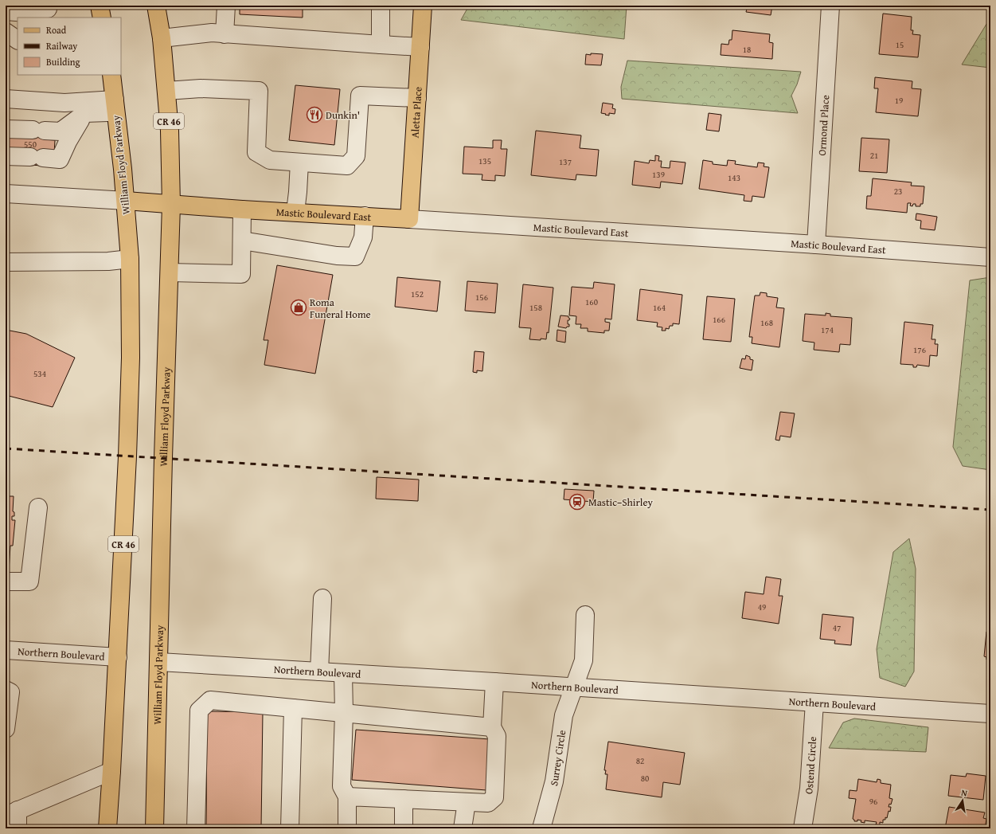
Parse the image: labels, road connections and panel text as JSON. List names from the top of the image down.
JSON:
{
  "streets": {
    "main road": [
      "Aletta Place",
      "CR 46",
      "William Floyd Parkway",
      "Mastic Boulevard East"
    ],
    "street": [
      "Ormond Place",
      "Northern Boulevard",
      "Surrey Circle",
      "Ostend Circle"
    ]
  },
  "crossings": [
    ["Aletta Place", "Mastic Boulevard East"],
    ["Ormond Place", "Mastic Boulevard East"],
    ["William Floyd Parkway", "Mastic Boulevard East"],
    ["William Floyd Parkway", "Northern Boulevard"],
    ["Northern Boulevard", "Surrey Circle"],
    ["Northern Boulevard", "Ostend Circle"]
  ],
  "places": {
    "restaurant": ["Dunkin'"],
    "shop": ["Roma Funeral Home"],
    "station": ["Mastic–Shirley"]
  },
  "house_numbers": [
    "15",
    "18",
    "19",
    "550",
    "21",
    "135",
    "137",
    "139",
    "143",
    "23",
    "152",
    "156",
    "160",
    "158",
    "164",
    "166",
    "168",
    "174",
    "176",
    "534",
    "49",
    "47",
    "82",
    "80",
    "96"
  ],
  "legend": ["Road", "Railway", "Building"],
  "north": "top"
}
